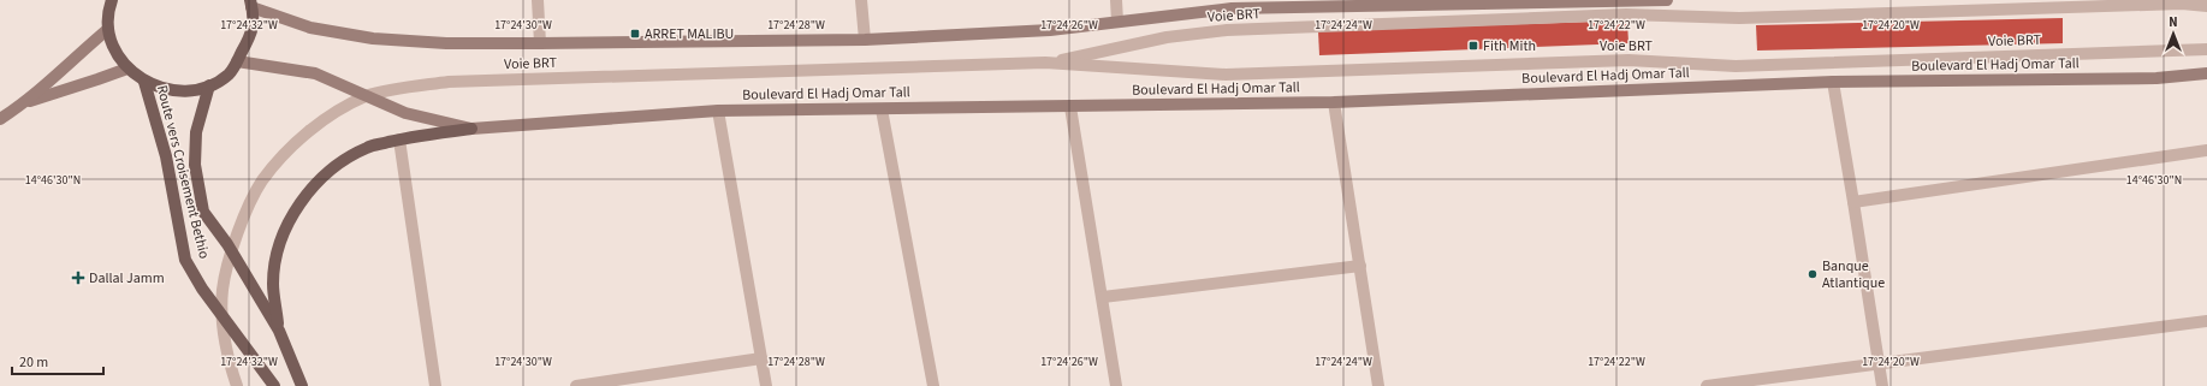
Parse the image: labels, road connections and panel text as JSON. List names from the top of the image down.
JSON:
{
  "streets": {
    "main road": ["Boulevard El Hadj Omar Tall", "Route vers Croisement Bethio"],
    "street": ["Voie BRT"]
  },
  "crossings": [
    ["Voie BRT", "Boulevard El Hadj Omar Tall"],
    ["Voie BRT", "Route vers Croisement Bethio"]
  ],
  "places": {
    "transit": ["ARRET MALIBU", "Fith Mith"],
    "other": ["Banque Atlantique"],
    "health": ["Dallal Jamm"]
  },
  "scale_bar": "20 m",
  "north": "top",
  "coordinates": [
    "17°24'32\"W",
    "17°24'30\"W",
    "17°24'28\"W",
    "17°24'26\"W",
    "17°24'24\"W",
    "17°24'22\"W",
    "17°24'20\"W",
    "14°46'30\"N"
  ]
}
